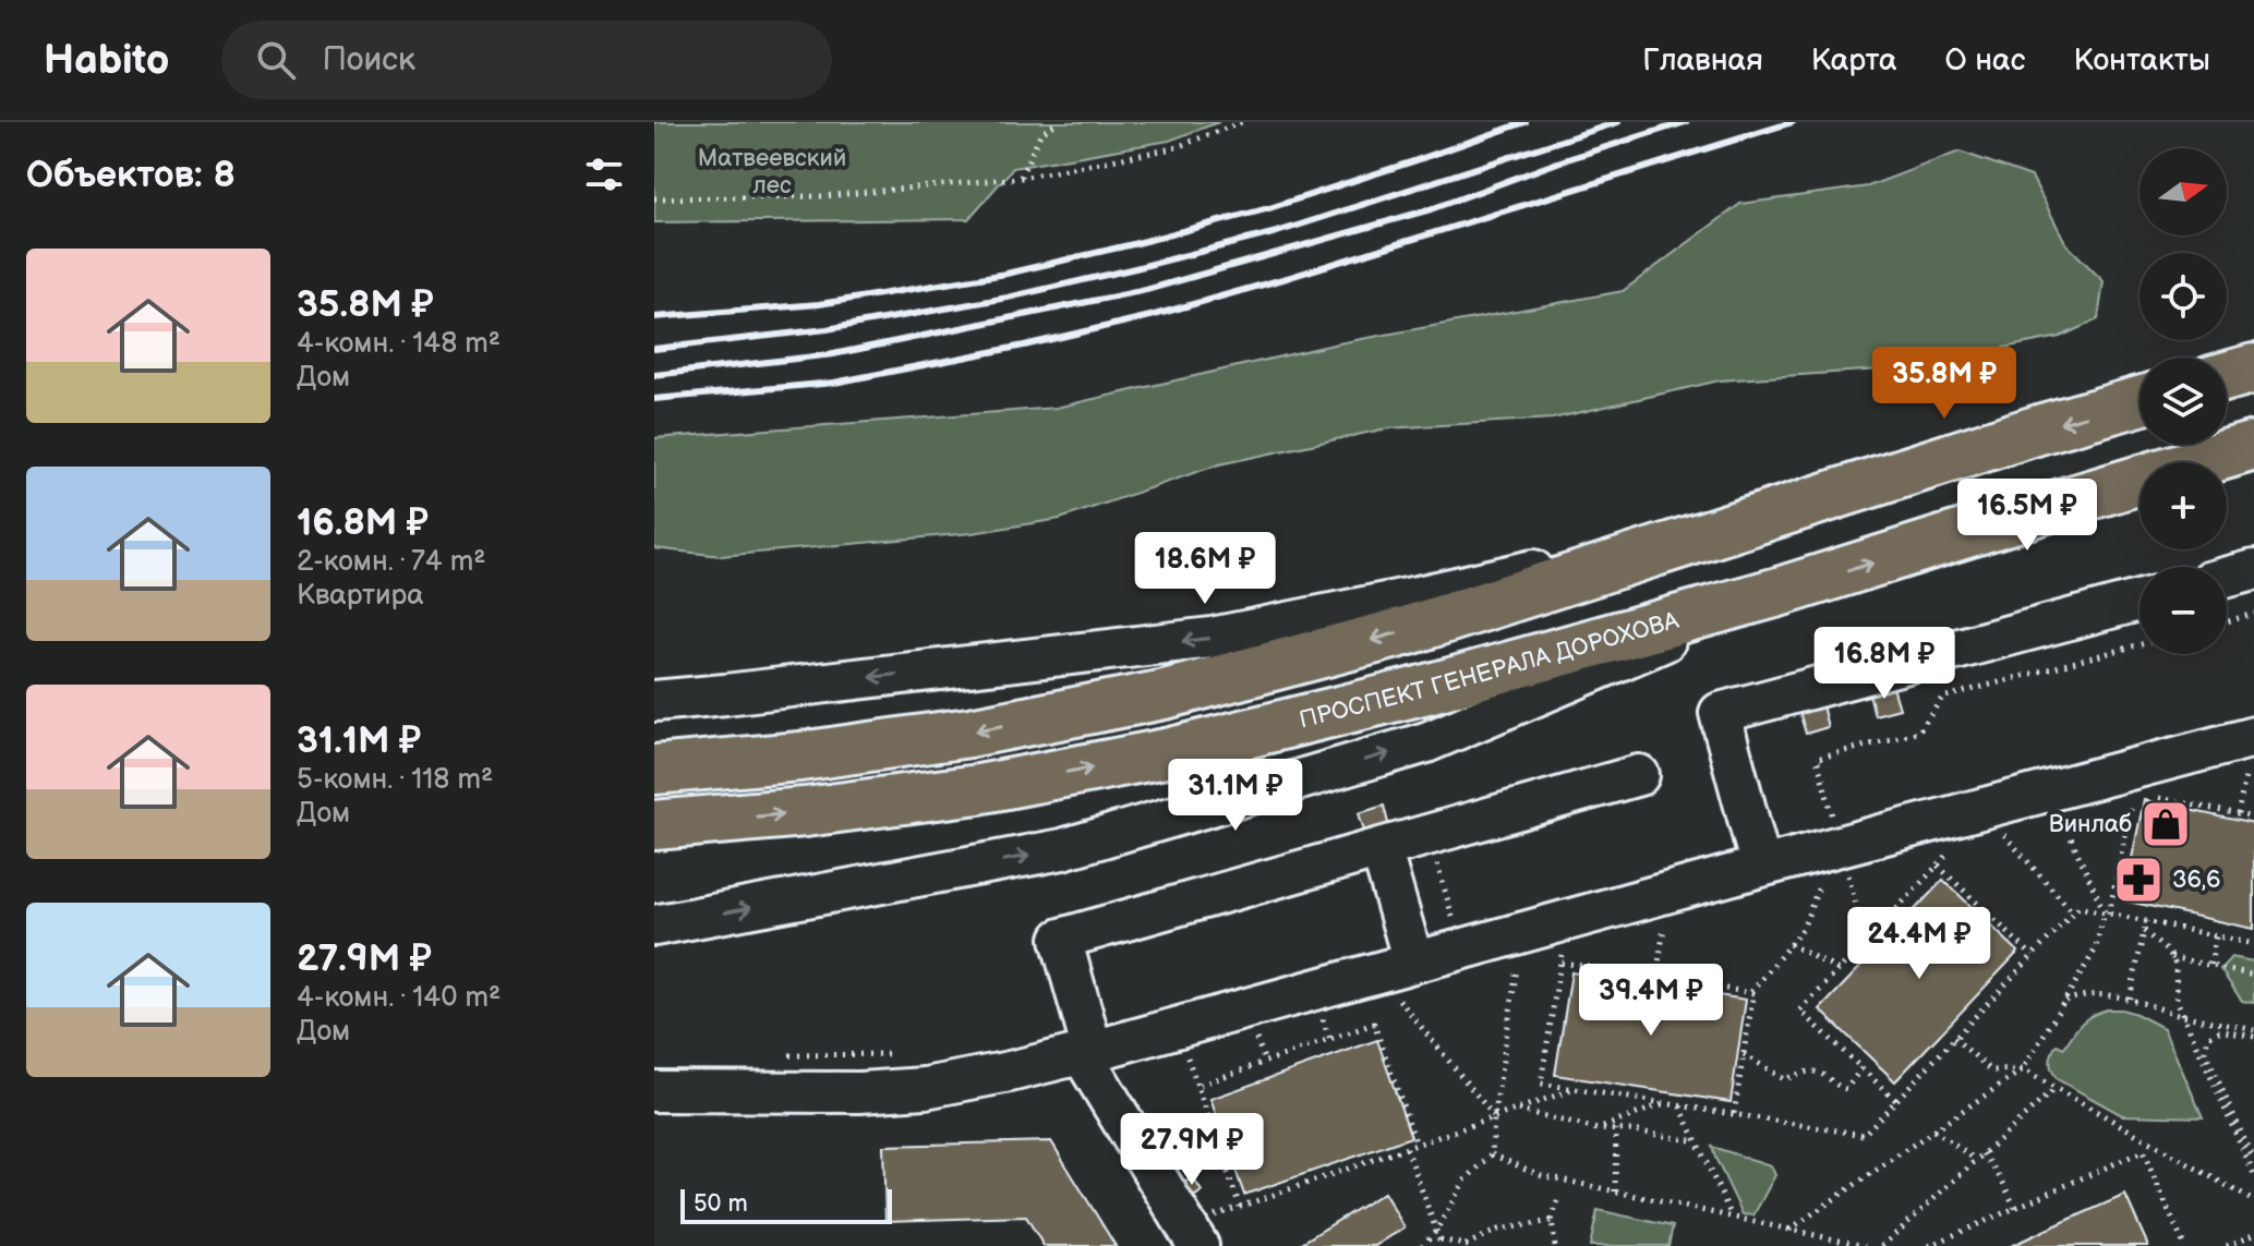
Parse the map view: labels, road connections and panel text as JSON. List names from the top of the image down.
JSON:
{
  "streets": {
    "main road": ["ПРОСПЕКТ ГЕНЕРАЛА ДОРОХОВА"]
  },
  "parks": ["Матвеевский лес"],
  "places": {
    "shop": ["Винлаб"],
    "pharmacy": ["36,6"]
  },
  "scale_bar": "50 m",
  "north": "right",
  "page": {
    "header": "Habito",
    "search": "Поиск",
    "nav": [
      "Главная",
      "Карта",
      "О нас",
      "Контакты"
    ],
    "heading": "Объектов: 8",
    "map_buttons": ["+", "−"],
    "list": [
      {
        "name": "35.8M ₽",
        "note": "4-комн. · 148 m² · Дом"
      },
      {
        "name": "16.8M ₽",
        "note": "2-комн. · 74 m² · Квартира"
      },
      {
        "name": "31.1M ₽",
        "note": "5-комн. · 118 m² · Дом"
      },
      {
        "name": "27.9M ₽",
        "note": "4-комн. · 140 m² · Дом"
      }
    ],
    "price": [
      "35.8M ₽",
      "16.5M ₽",
      "18.6M ₽",
      "16.8M ₽",
      "31.1M ₽",
      "24.4M ₽",
      "39.4M ₽",
      "27.9M ₽"
    ],
    "scale": "50 m"
  }
}
